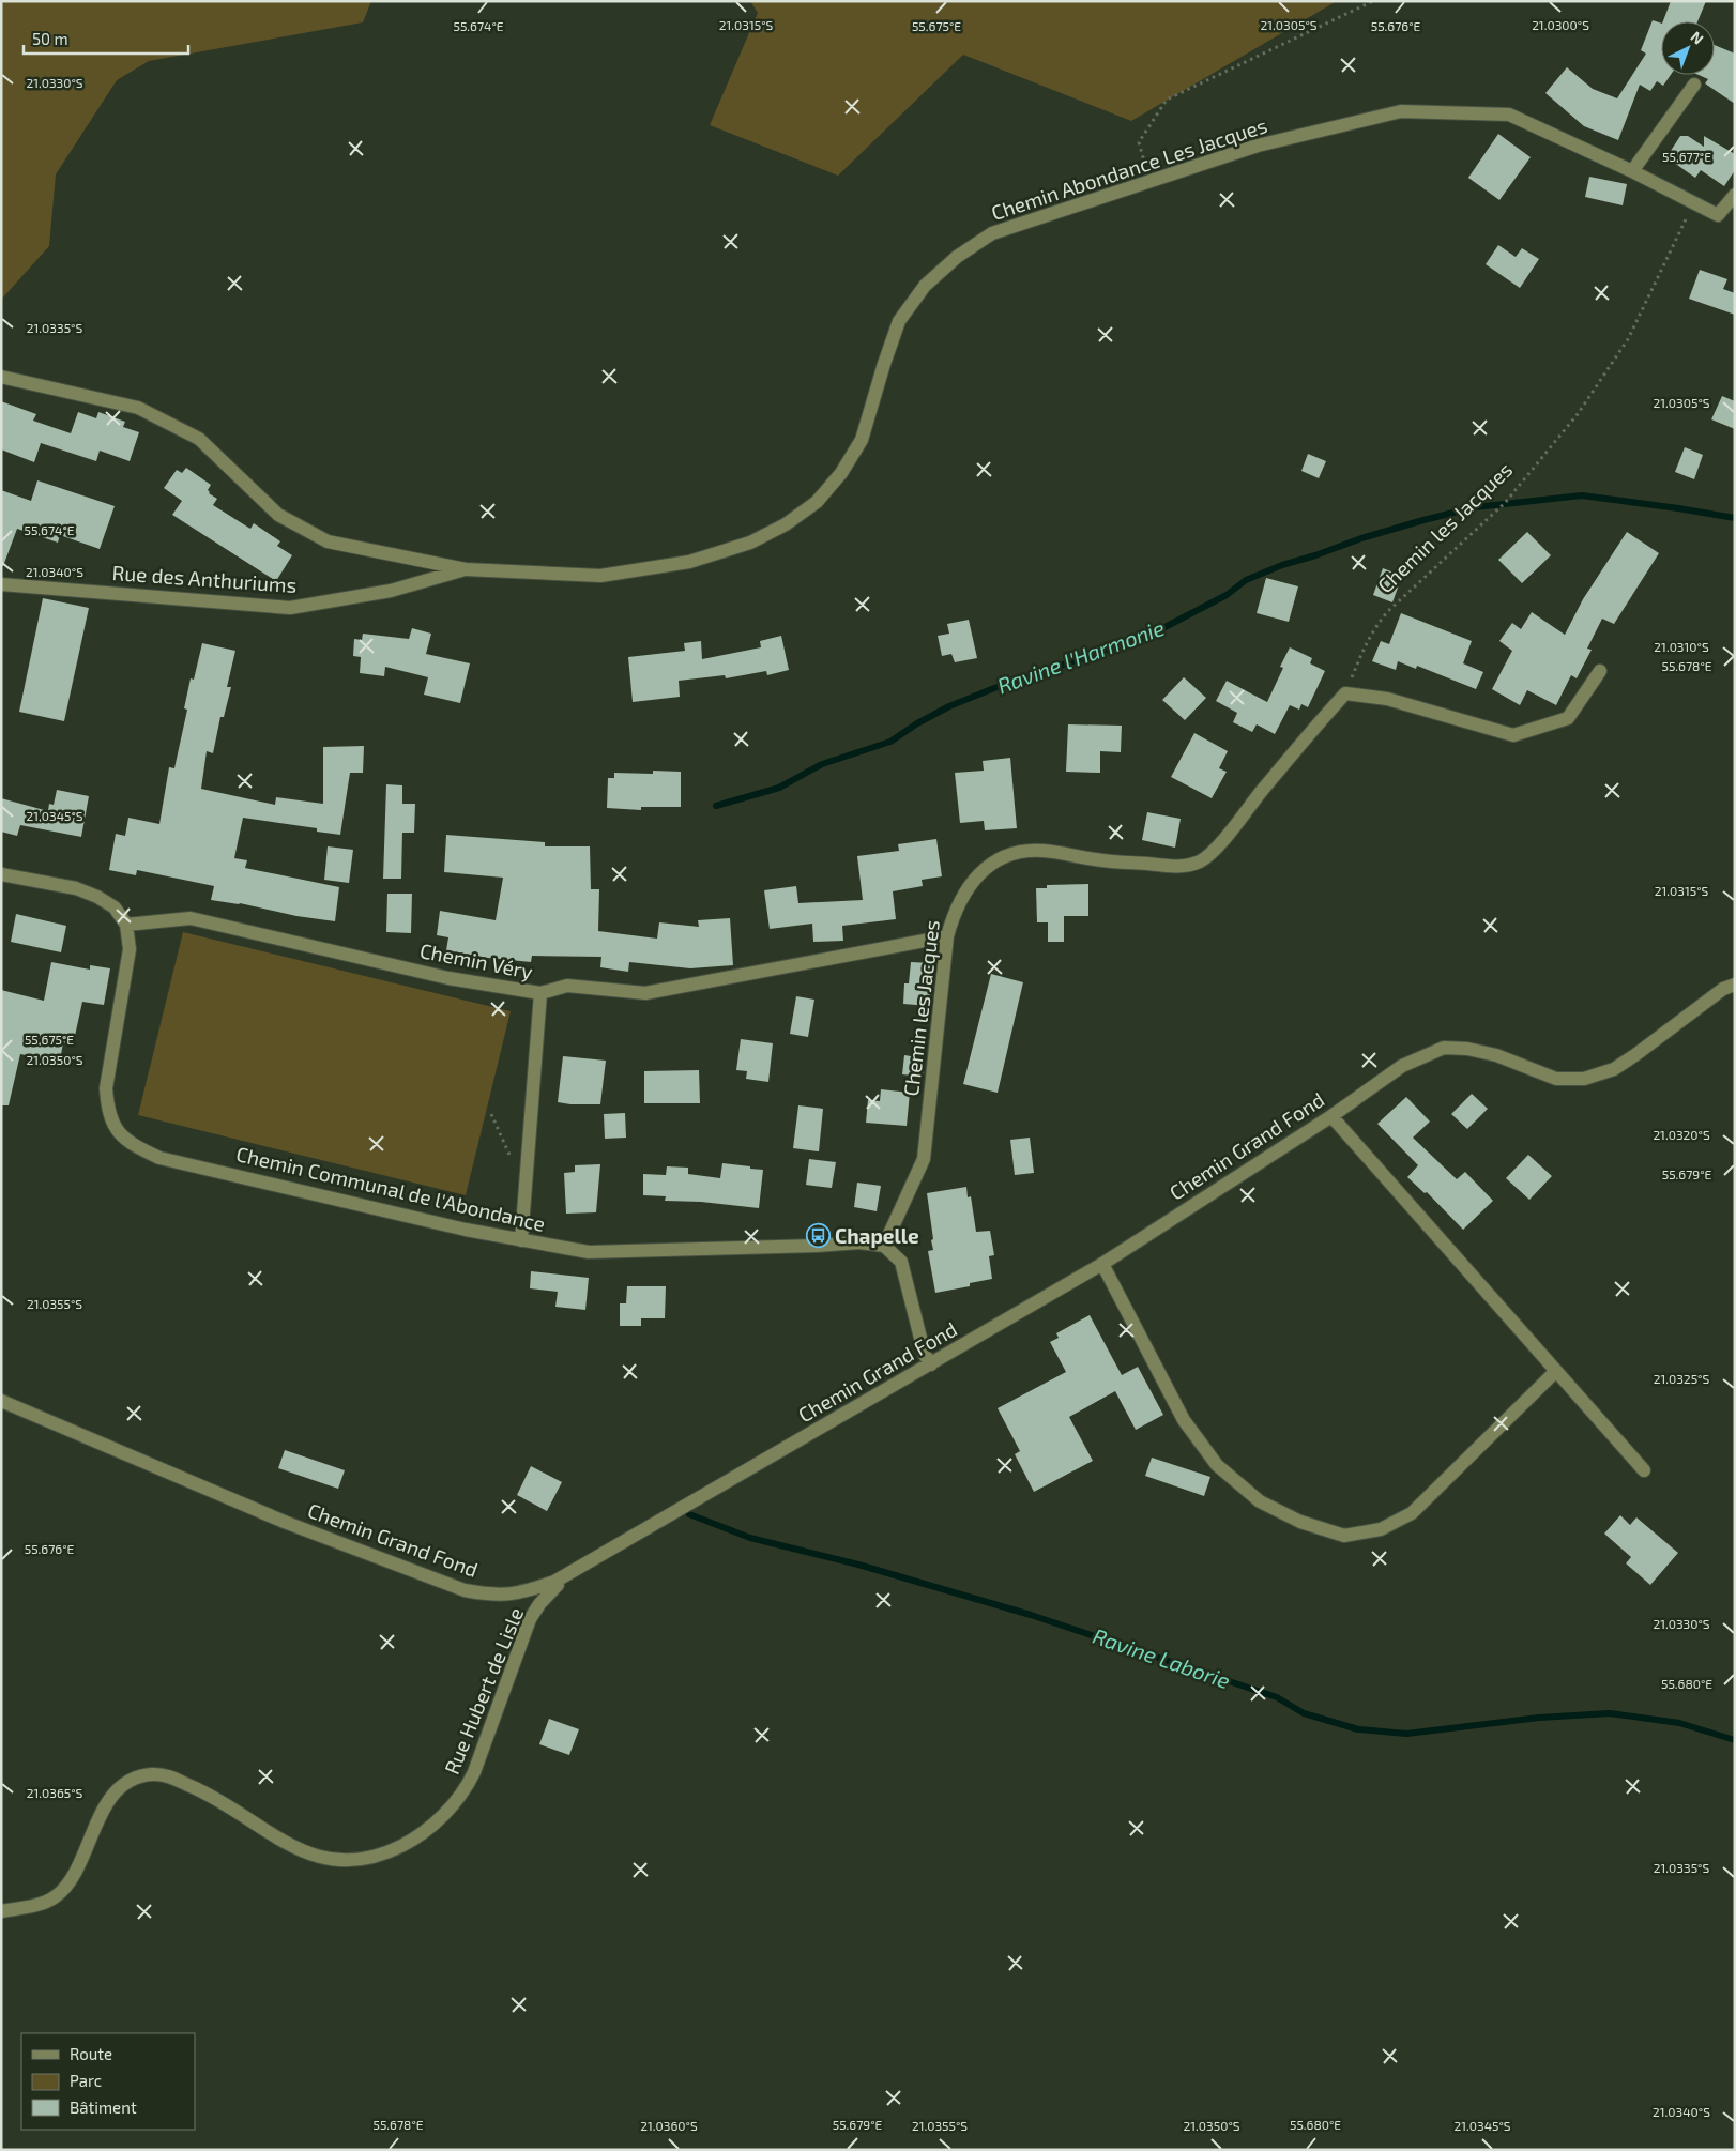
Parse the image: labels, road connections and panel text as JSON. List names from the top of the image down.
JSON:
{
  "streets": {
    "street": [
      "Chemin Abondance Les Jacques",
      "Chemin les Jacques",
      "Rue des Anthuriums",
      "Chemin Véry",
      "Chemin Grand Fond",
      "Chemin Communal de l'Abondance",
      "Rue Hubert de Lisle"
    ]
  },
  "crossings": [
    ["Chemin Abondance Les Jacques", "Chemin les Jacques"],
    ["Chemin Abondance Les Jacques", "Rue des Anthuriums"],
    ["Chemin les Jacques", "Chemin Véry"],
    ["Chemin les Jacques", "Chemin Communal de l'Abondance"],
    ["Chemin Véry", "Chemin Communal de l'Abondance"],
    ["Chemin Grand Fond", "Rue Hubert de Lisle"]
  ],
  "water": ["Ravine l'Harmonie", "Ravine Laborie"],
  "places": {
    "bus stop": ["Chapelle"]
  },
  "legend": ["Route", "Parc", "Bâtiment"],
  "scale_bar": "50 m",
  "north": "top right",
  "coordinates": [
    "21.0300°S",
    "21.0315°S",
    "21.0305°S",
    "55.674°E",
    "55.675°E",
    "55.676°E",
    "21.0330°S",
    "55.677°E",
    "21.0335°S",
    "21.0340°S",
    "21.0310°S",
    "55.678°E",
    "21.0345°S",
    "21.0350°S",
    "21.0320°S",
    "55.679°E",
    "21.0355°S",
    "21.0325°S",
    "55.680°E",
    "21.0365°S",
    "21.0360°S"
  ]
}
